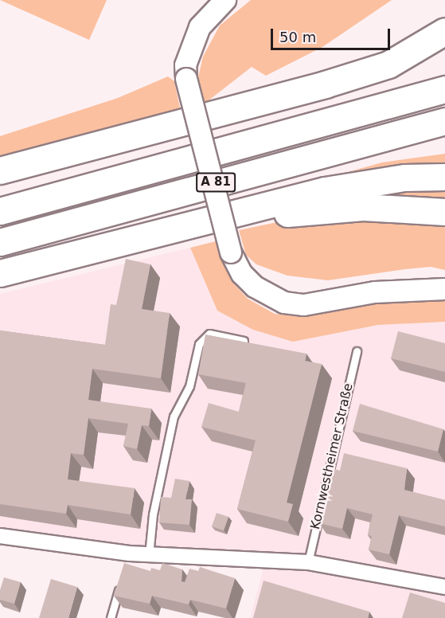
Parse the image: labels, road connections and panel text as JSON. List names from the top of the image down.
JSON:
{
  "streets": {
    "highway": ["A 81"],
    "lane": ["Kornwestheimer Straße"]
  },
  "scale_bar": "50 m"
}
